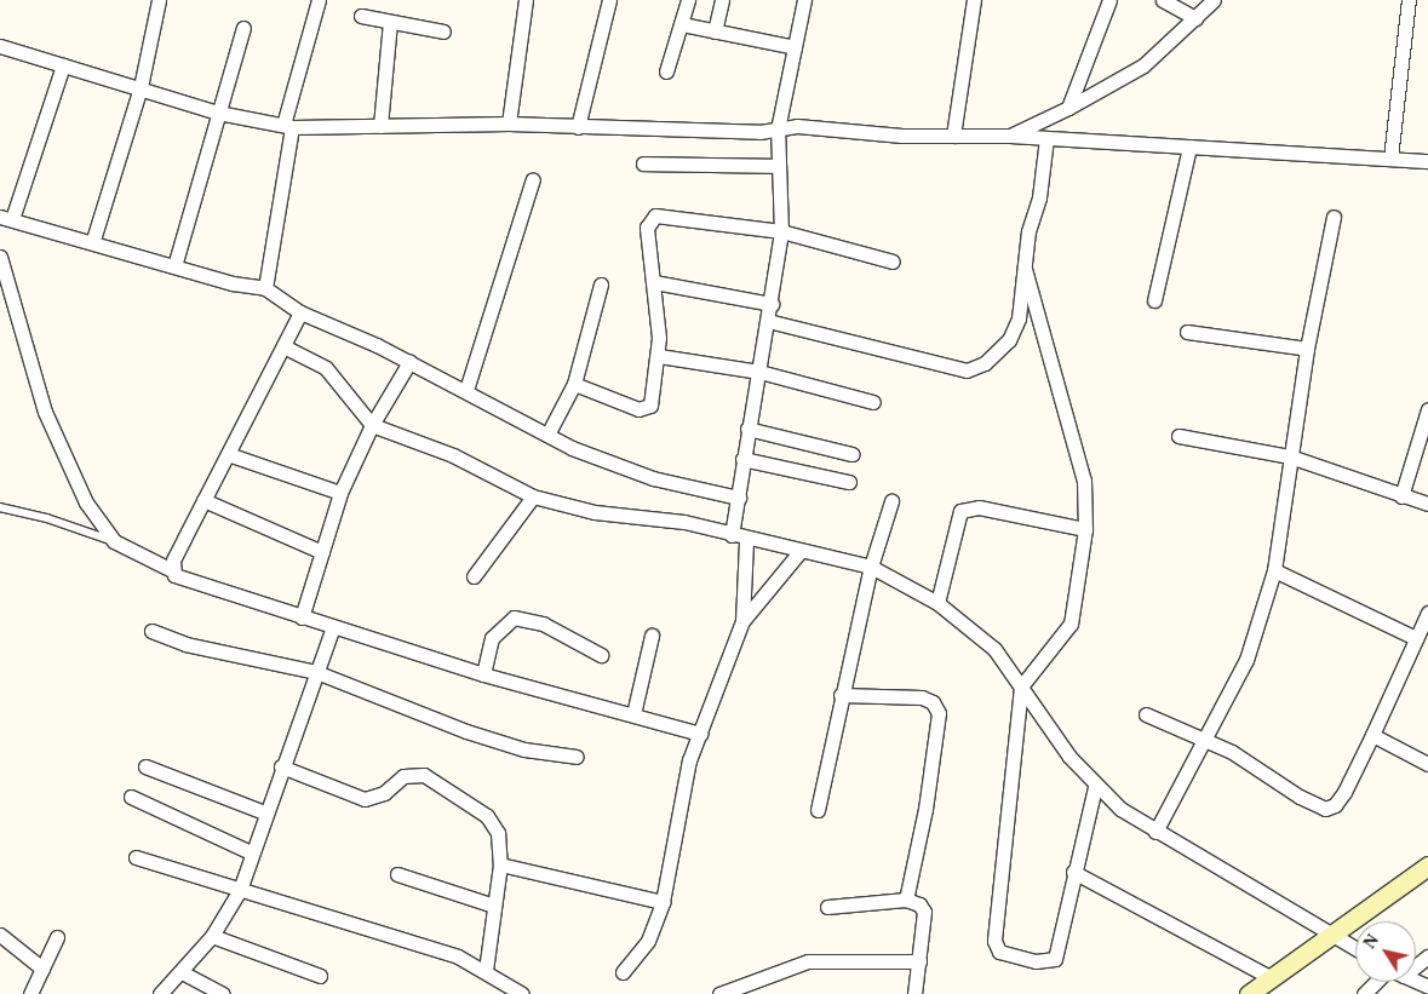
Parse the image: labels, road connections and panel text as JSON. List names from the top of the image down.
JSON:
{
  "north": "top left"
}
